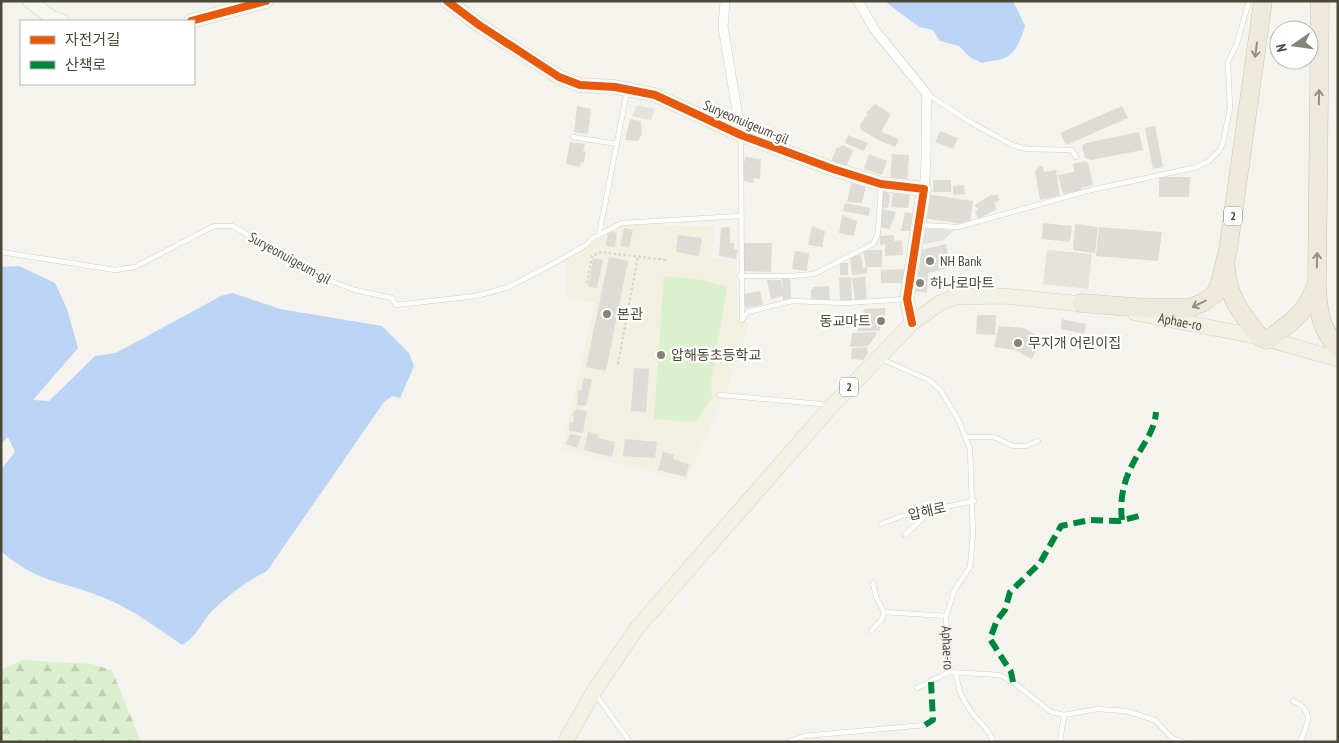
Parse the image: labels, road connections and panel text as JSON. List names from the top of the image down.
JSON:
{
  "streets": {
    "highway": ["2"],
    "main road": ["Aphae-ro"],
    "street": ["Suryeonuigeum-gil"],
    "lane": ["압해로"]
  },
  "crossings": [
    ["2", "Aphae-ro"],
    ["Aphae-ro", "압해로"]
  ],
  "places": [
    "NH Bank",
    "하나로마트",
    "본관",
    "동교마트",
    "무지개 어린이집",
    "압해동초등학교"
  ],
  "legend": ["자전거길", "산책로"],
  "north": "left"
}
